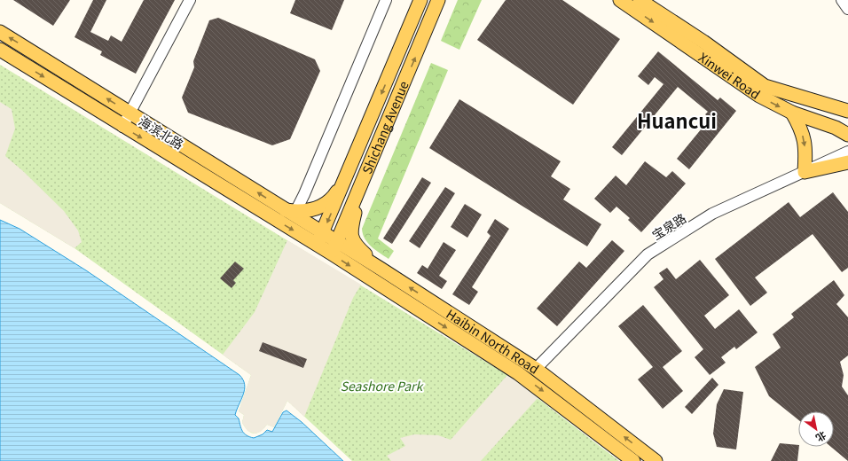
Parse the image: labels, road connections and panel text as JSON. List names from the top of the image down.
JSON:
{
  "streets": {
    "main road": [
      "Xinwei Road",
      "Shichang Avenue",
      "海滨北路",
      "Haibin North Road"
    ],
    "street": ["宝泉路"]
  },
  "crossings": [
    ["Shichang Avenue", "海滨北路"],
    ["Shichang Avenue", "Haibin North Road"],
    ["海滨北路", "Haibin North Road"],
    ["宝泉路", "Haibin North Road"]
  ],
  "districts": ["Huancui"],
  "parks": ["Seashore Park"],
  "north": "bottom right"
}
